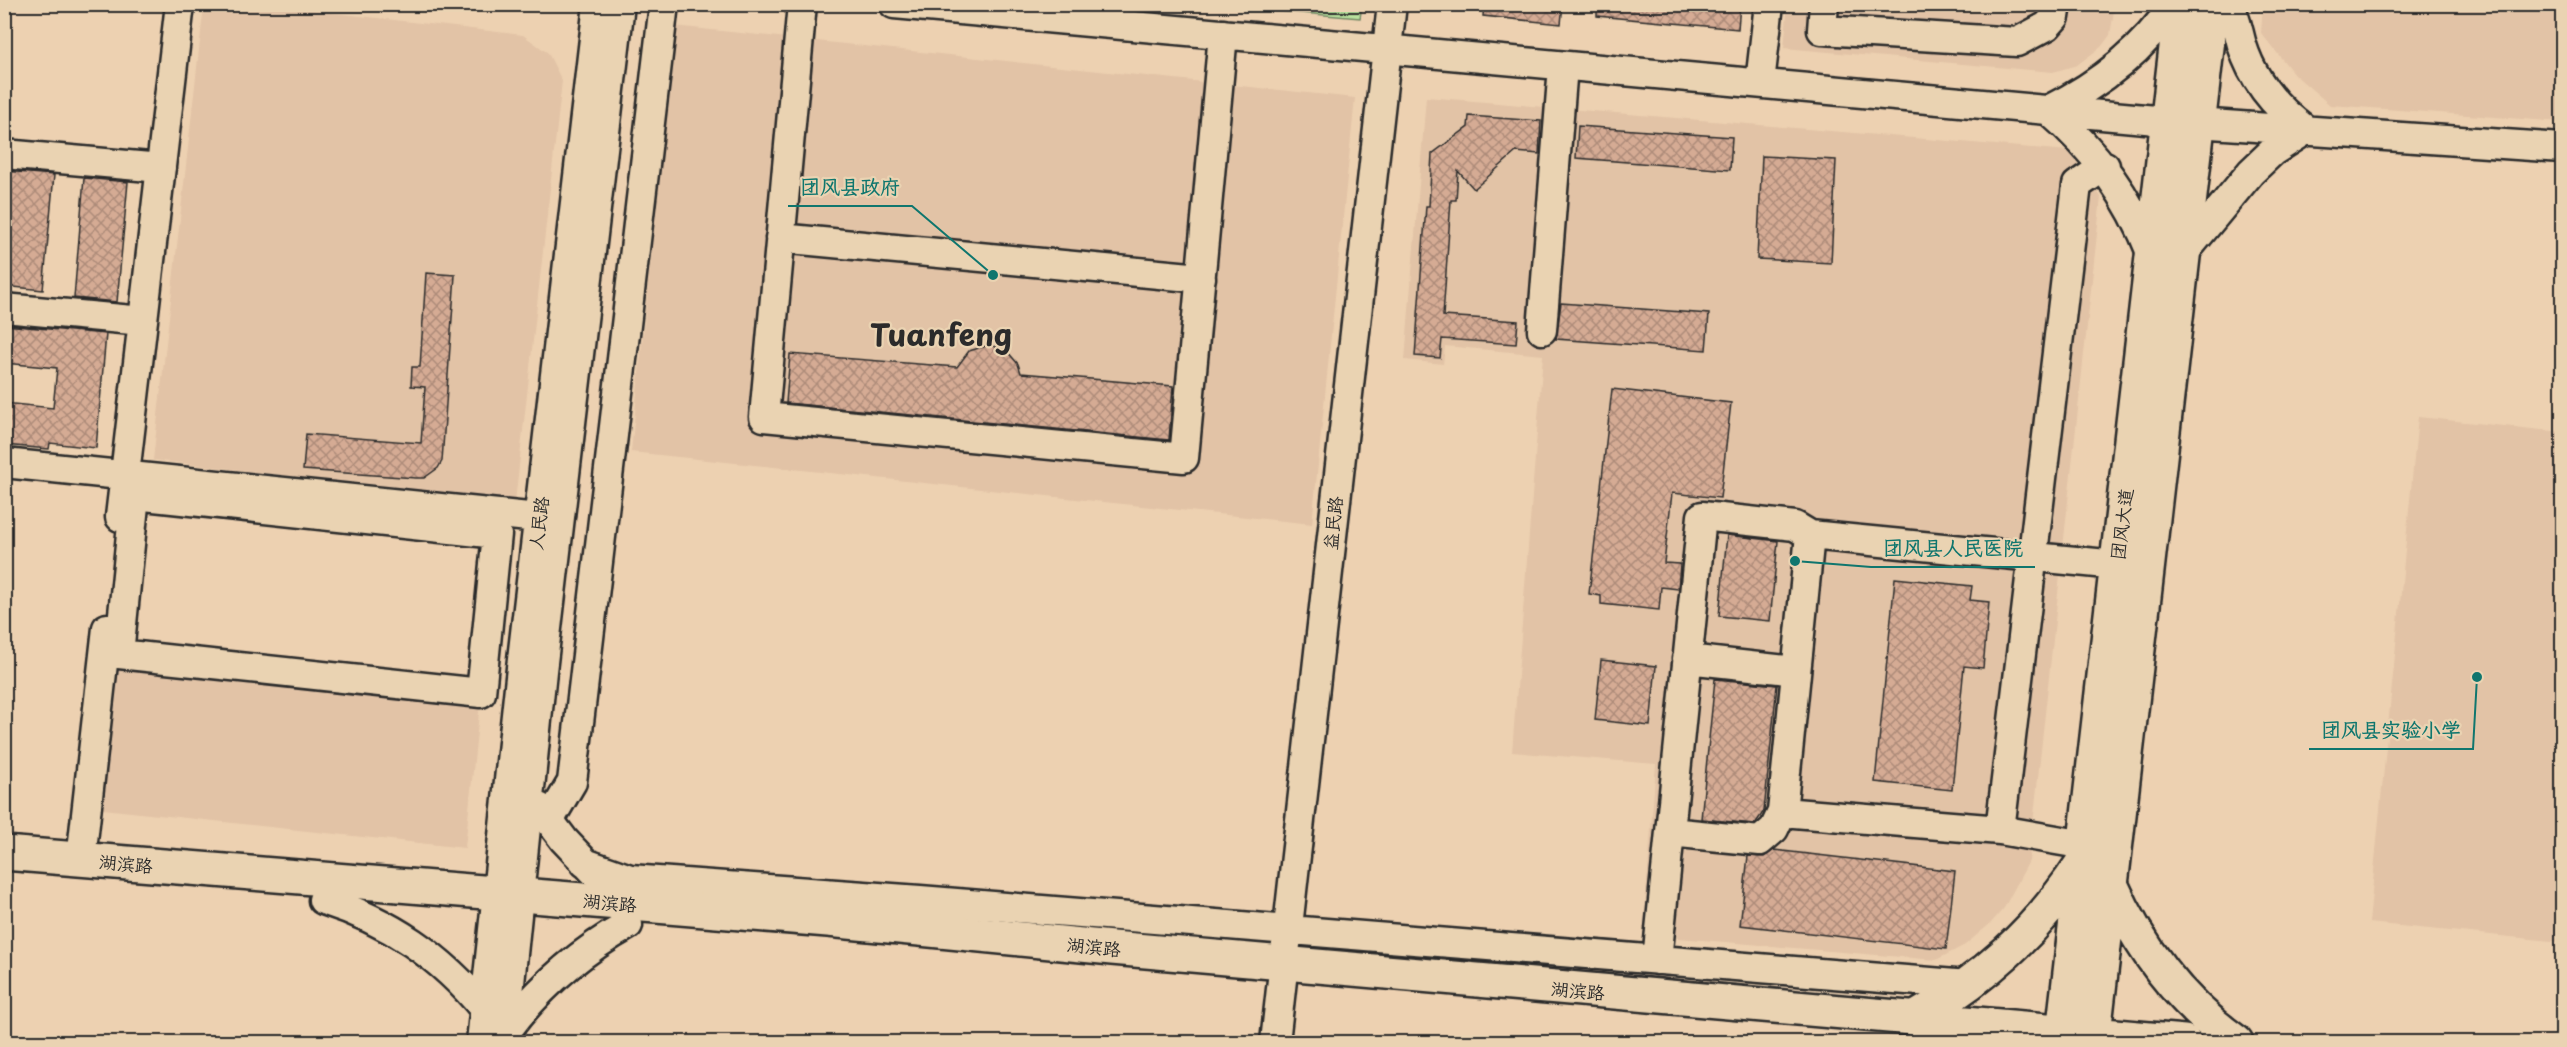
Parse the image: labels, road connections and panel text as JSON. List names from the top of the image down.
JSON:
{
  "streets": {
    "main road": ["团风大道", "湖滨路"],
    "street": ["人民路", "益民路"]
  },
  "crossings": [
    ["人民路", "湖滨路"],
    ["益民路", "湖滨路"],
    ["团风大道", "湖滨路"]
  ],
  "districts": ["Tuanfeng"],
  "places": ["团风县政府", "团风县人民医院", "团风县实验小学"]
}
